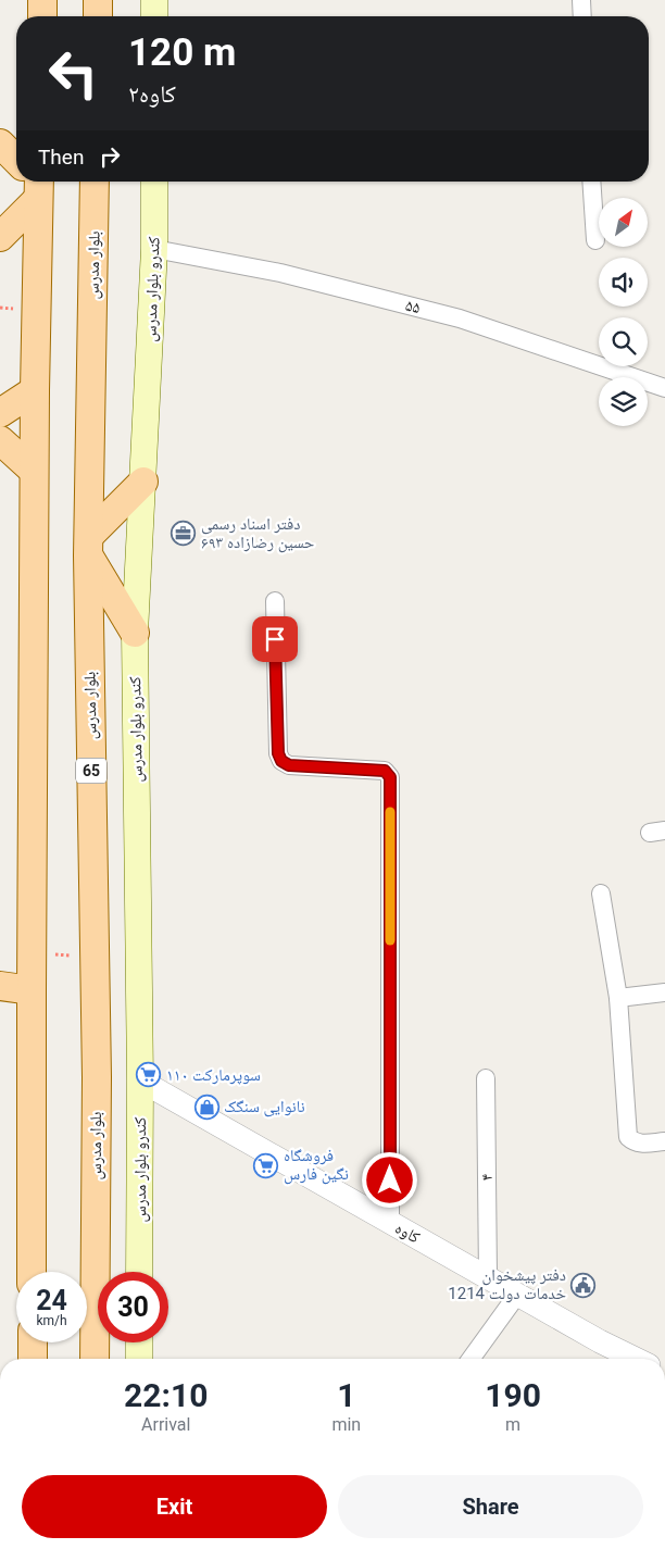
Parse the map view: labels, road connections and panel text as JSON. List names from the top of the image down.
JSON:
{
  "streets": {
    "main road": ["بلوار مدرس", "کندرو بلوار مدرس", "65"],
    "street": ["۵۵", "۴", "کاوه"]
  },
  "crossings": [
    ["کندرو بلوار مدرس", "۵۵"],
    ["کندرو بلوار مدرس", "کاوه"],
    ["۴", "کاوه"]
  ],
  "places": {
    "office": ["دفتر اسناد رسمی ۶۹۳ حسین رضازاده"],
    "supermarket": ["سوپرمارکت ۱۱۰", "فروشگاه نگین فارس"],
    "shop": ["نانوایی سنگک"],
    "public building": ["دفتر پیشخوان خدمات دولت 1214"]
  },
  "north": "top right",
  "page": {
    "turn": ["120 m", "کاوه۲"],
    "then": "Then",
    "speed": "24 km/h",
    "limit": "30",
    "eta": [
      "22:10",
      "Arrival",
      "1",
      "min",
      "190",
      "m"
    ],
    "buttons": ["Exit", "Share"]
  }
}
